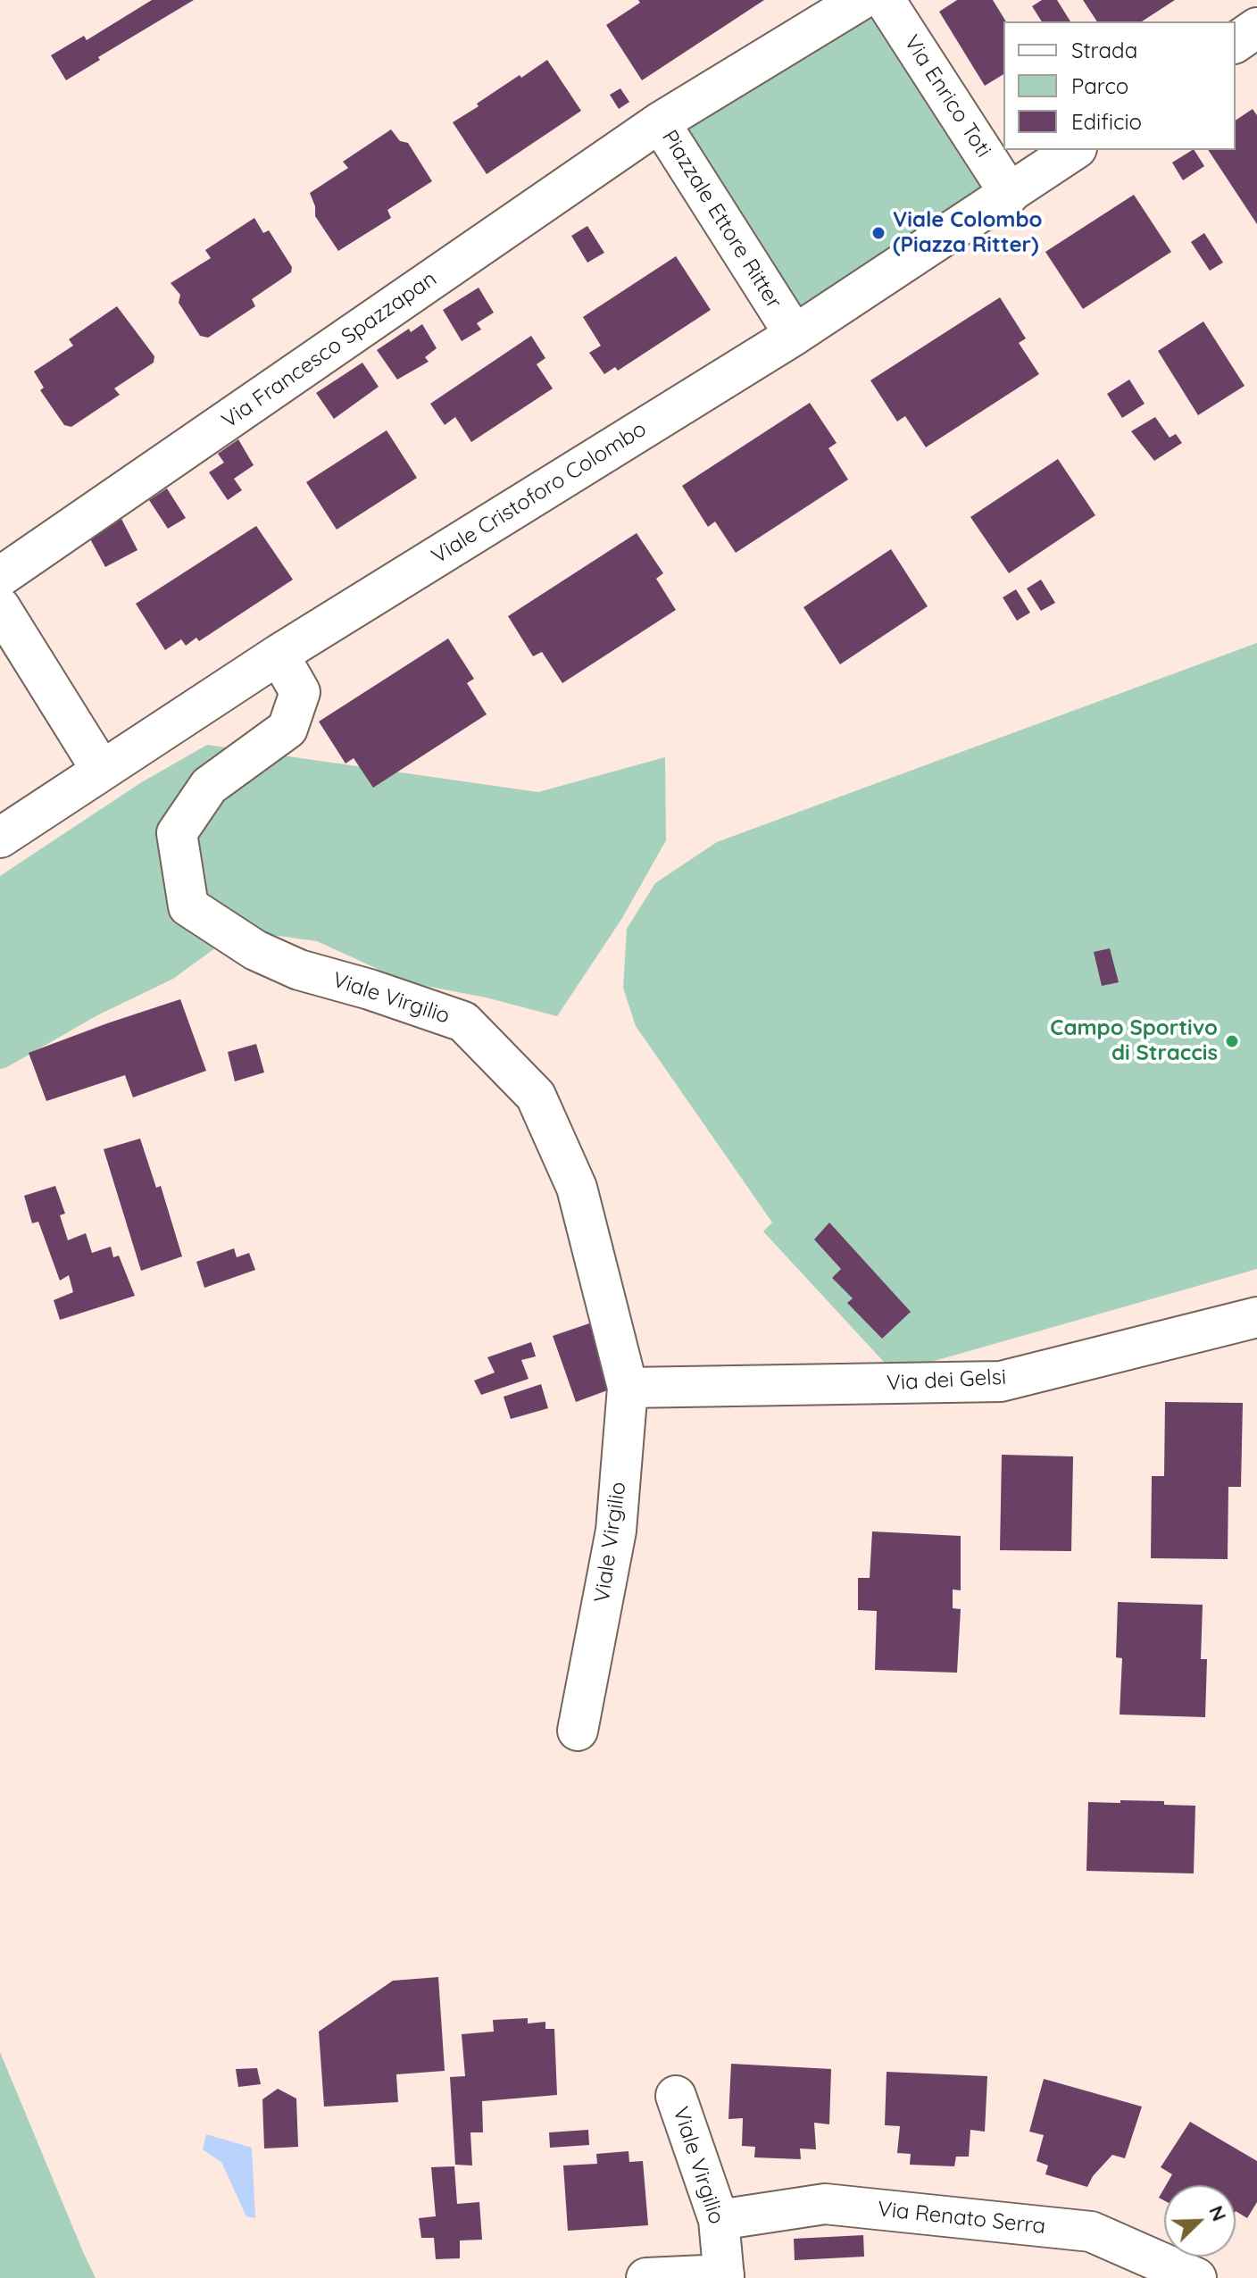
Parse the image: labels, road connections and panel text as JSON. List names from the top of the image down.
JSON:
{
  "streets": {
    "street": [
      "Via Enrico Toti",
      "Piazzale Ettore Ritter",
      "Via Francesco Spazzapan",
      "Viale Cristoforo Colombo",
      "Viale Virgilio",
      "Via dei Gelsi",
      "Via Renato Serra"
    ]
  },
  "crossings": [
    ["Via Enrico Toti", "Viale Cristoforo Colombo"],
    ["Piazzale Ettore Ritter", "Via Francesco Spazzapan"],
    ["Piazzale Ettore Ritter", "Viale Cristoforo Colombo"],
    ["Viale Cristoforo Colombo", "Viale Virgilio"],
    ["Viale Virgilio", "Via dei Gelsi"],
    ["Viale Virgilio", "Via Renato Serra"]
  ],
  "places": ["Viale Colombo (Piazza Ritter)", "Campo Sportivo di Straccis"],
  "legend": ["Strada", "Parco", "Edificio"],
  "north": "top right"
}
